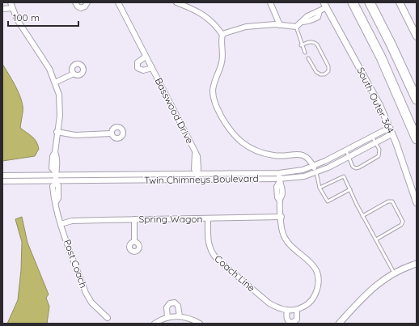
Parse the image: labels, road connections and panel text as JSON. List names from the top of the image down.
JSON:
{
  "streets": {
    "street": [
      "South Outer 364",
      "Basswood Drive",
      "Twin Chimneys Boulevard",
      "Spring Wagon",
      "Post Coach",
      "Coach Line"
    ]
  },
  "crossings": [
    ["South Outer 364", "Twin Chimneys Boulevard"],
    ["Basswood Drive", "Twin Chimneys Boulevard"],
    ["Twin Chimneys Boulevard", "Post Coach"],
    ["Twin Chimneys Boulevard", "Coach Line"],
    ["Spring Wagon", "Post Coach"],
    ["Spring Wagon", "Coach Line"]
  ],
  "scale_bar": "100 m"
}
